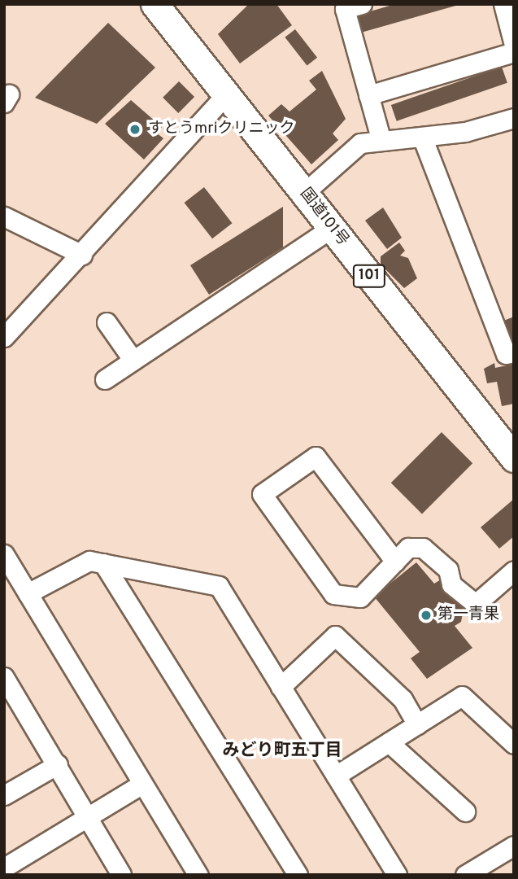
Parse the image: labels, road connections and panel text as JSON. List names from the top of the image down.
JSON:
{
  "streets": {
    "highway": ["国道101号", "101"]
  },
  "districts": ["みどり町五丁目"],
  "places": ["すとうmriクリニック", "第一青果"]
}
